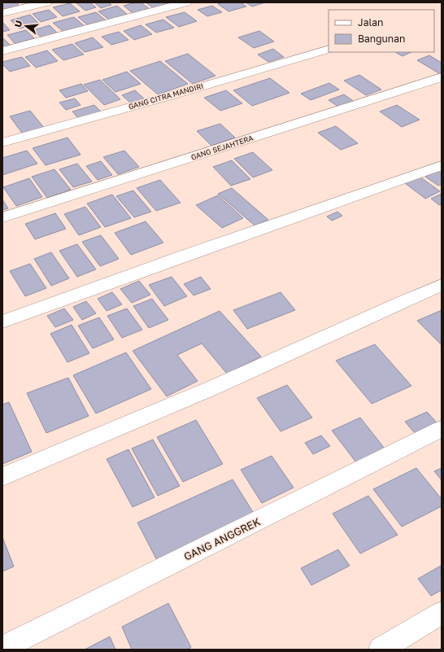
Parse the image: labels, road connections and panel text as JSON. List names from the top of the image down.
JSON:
{
  "streets": {
    "street": ["GANG CITRA MANDIRI", "GANG SEJAHTERA", "GANG ANGGREK"]
  },
  "legend": ["Jalan", "Bangunan"],
  "north": "left"
}
